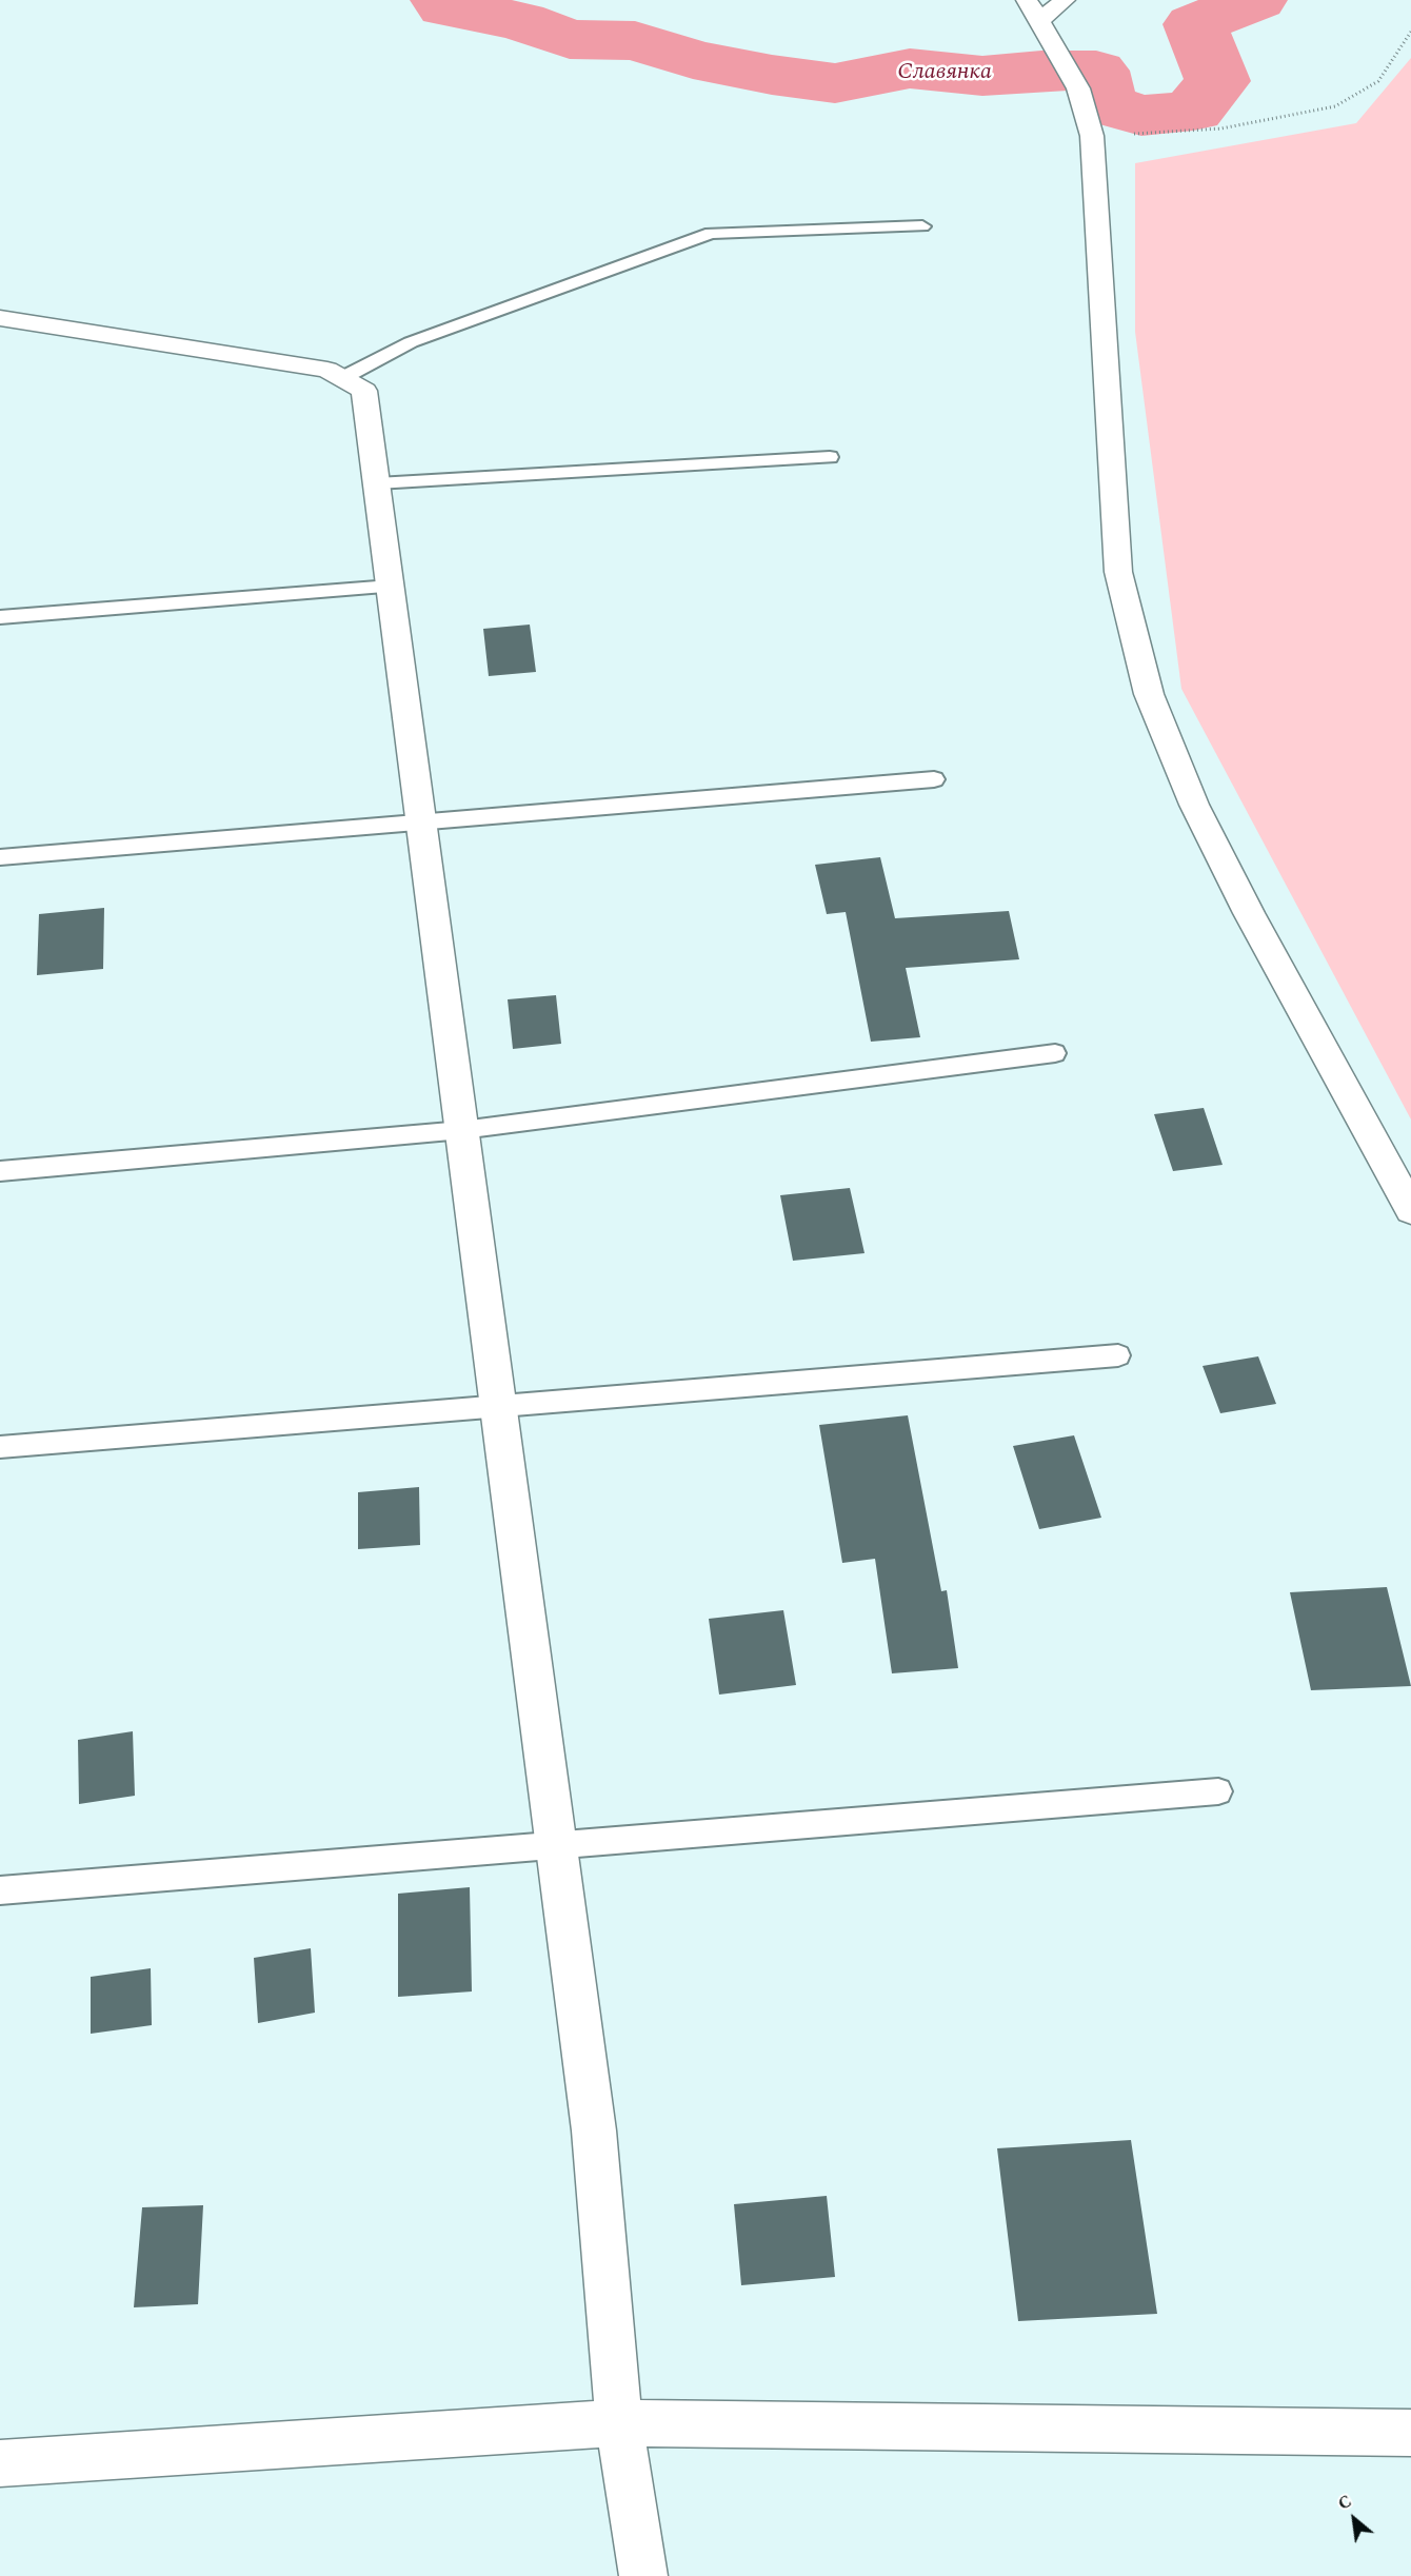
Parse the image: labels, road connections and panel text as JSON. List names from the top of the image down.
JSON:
{
  "water": ["Славянка"],
  "north": "top left"
}
